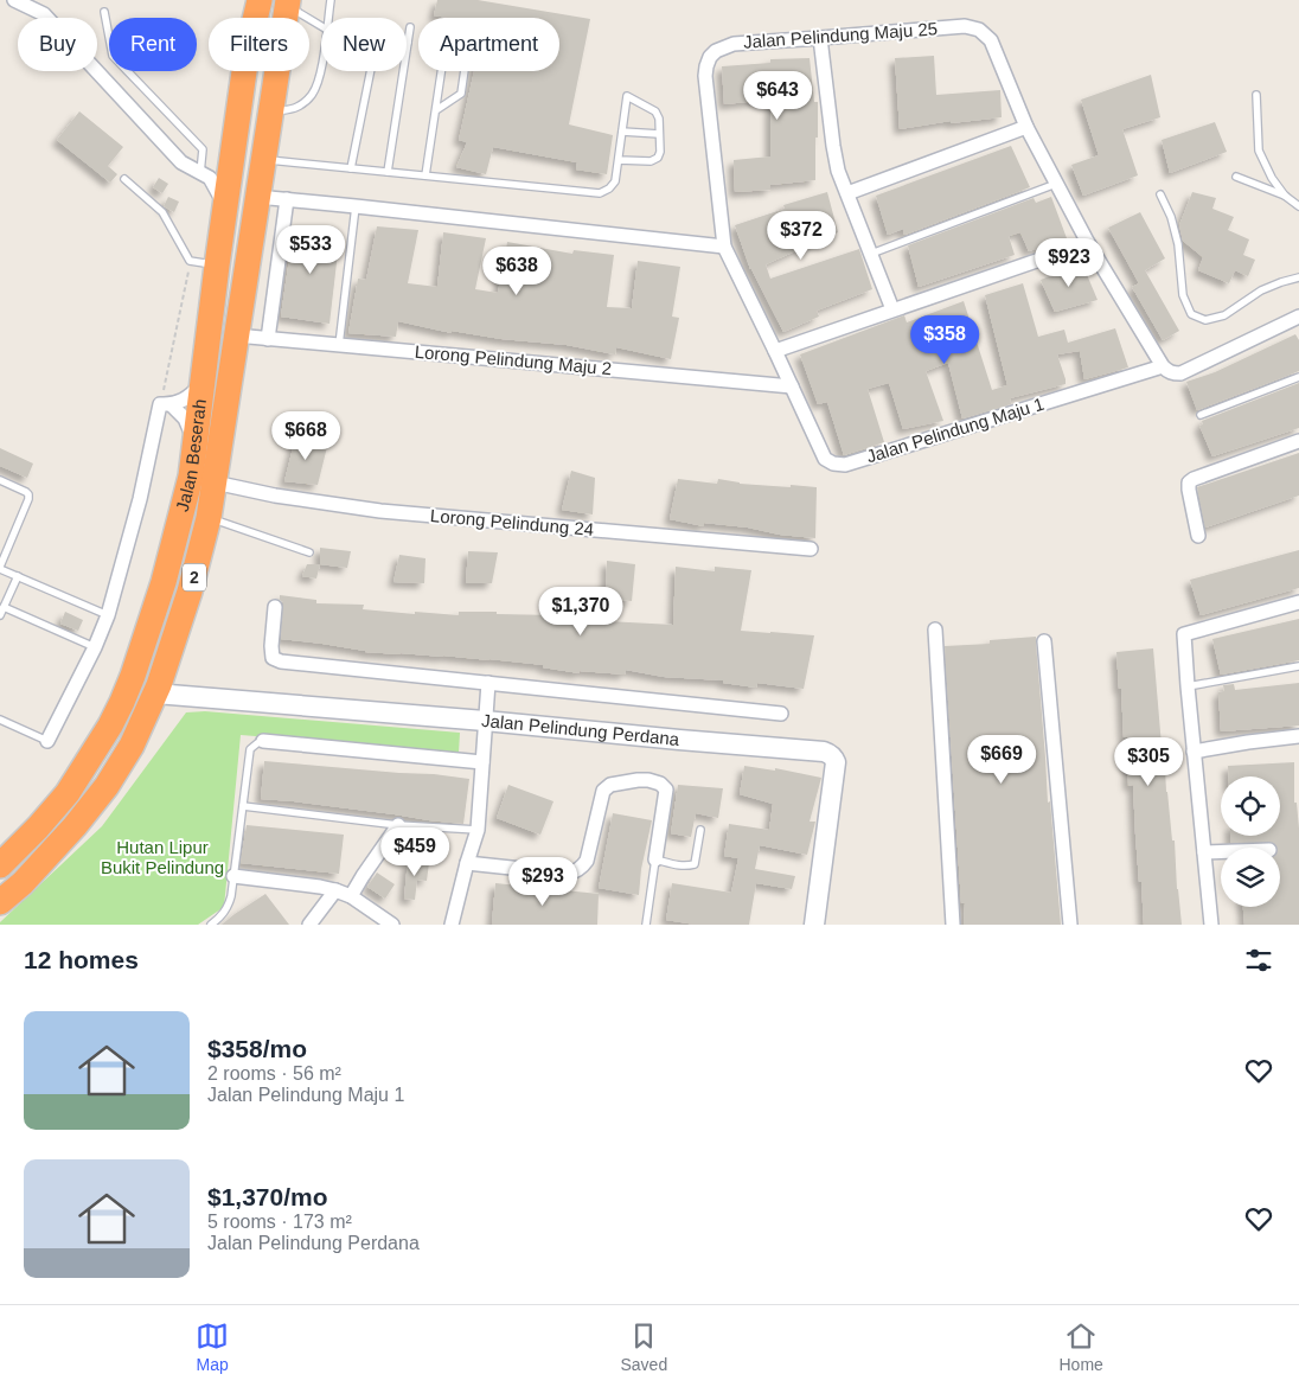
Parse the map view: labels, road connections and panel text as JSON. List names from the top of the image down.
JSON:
{
  "streets": {
    "highway": ["Jalan Beserah", "2"],
    "street": [
      "Jalan Pelindung Maju 25",
      "Lorong Pelindung Maju 2",
      "Jalan Pelindung Maju 1",
      "Lorong Pelindung 24",
      "Jalan Pelindung Perdana"
    ]
  },
  "crossings": [
    ["Jalan Pelindung Maju 25", "Lorong Pelindung Maju 2"],
    ["Jalan Pelindung Maju 25", "Jalan Pelindung Maju 1"],
    ["Lorong Pelindung Maju 2", "Jalan Pelindung Maju 1"],
    ["Lorong Pelindung Maju 2", "Jalan Beserah"],
    ["Jalan Beserah", "Lorong Pelindung 24"],
    ["Jalan Beserah", "2"],
    ["Jalan Beserah", "Jalan Pelindung Perdana"]
  ],
  "parks": ["Hutan Lipur Bukit Pelindung"],
  "page": {
    "chip": [
      "Buy",
      "Rent",
      "Filters",
      "New",
      "Apartment"
    ],
    "price": [
      "$643",
      "$372",
      "$533",
      "$923",
      "$638",
      "$358",
      "$668",
      "$1,370",
      "$669",
      "$305",
      "$459",
      "$293"
    ],
    "heading": "12 homes",
    "list": [
      {
        "name": "$358/mo",
        "note": "2 rooms · 56 m² · Jalan Pelindung Maju 1"
      },
      {
        "name": "$1,370/mo",
        "note": "5 rooms · 173 m² · Jalan Pelindung Perdana"
      }
    ],
    "tabs": ["Map", "Saved", "Home"]
  }
}
